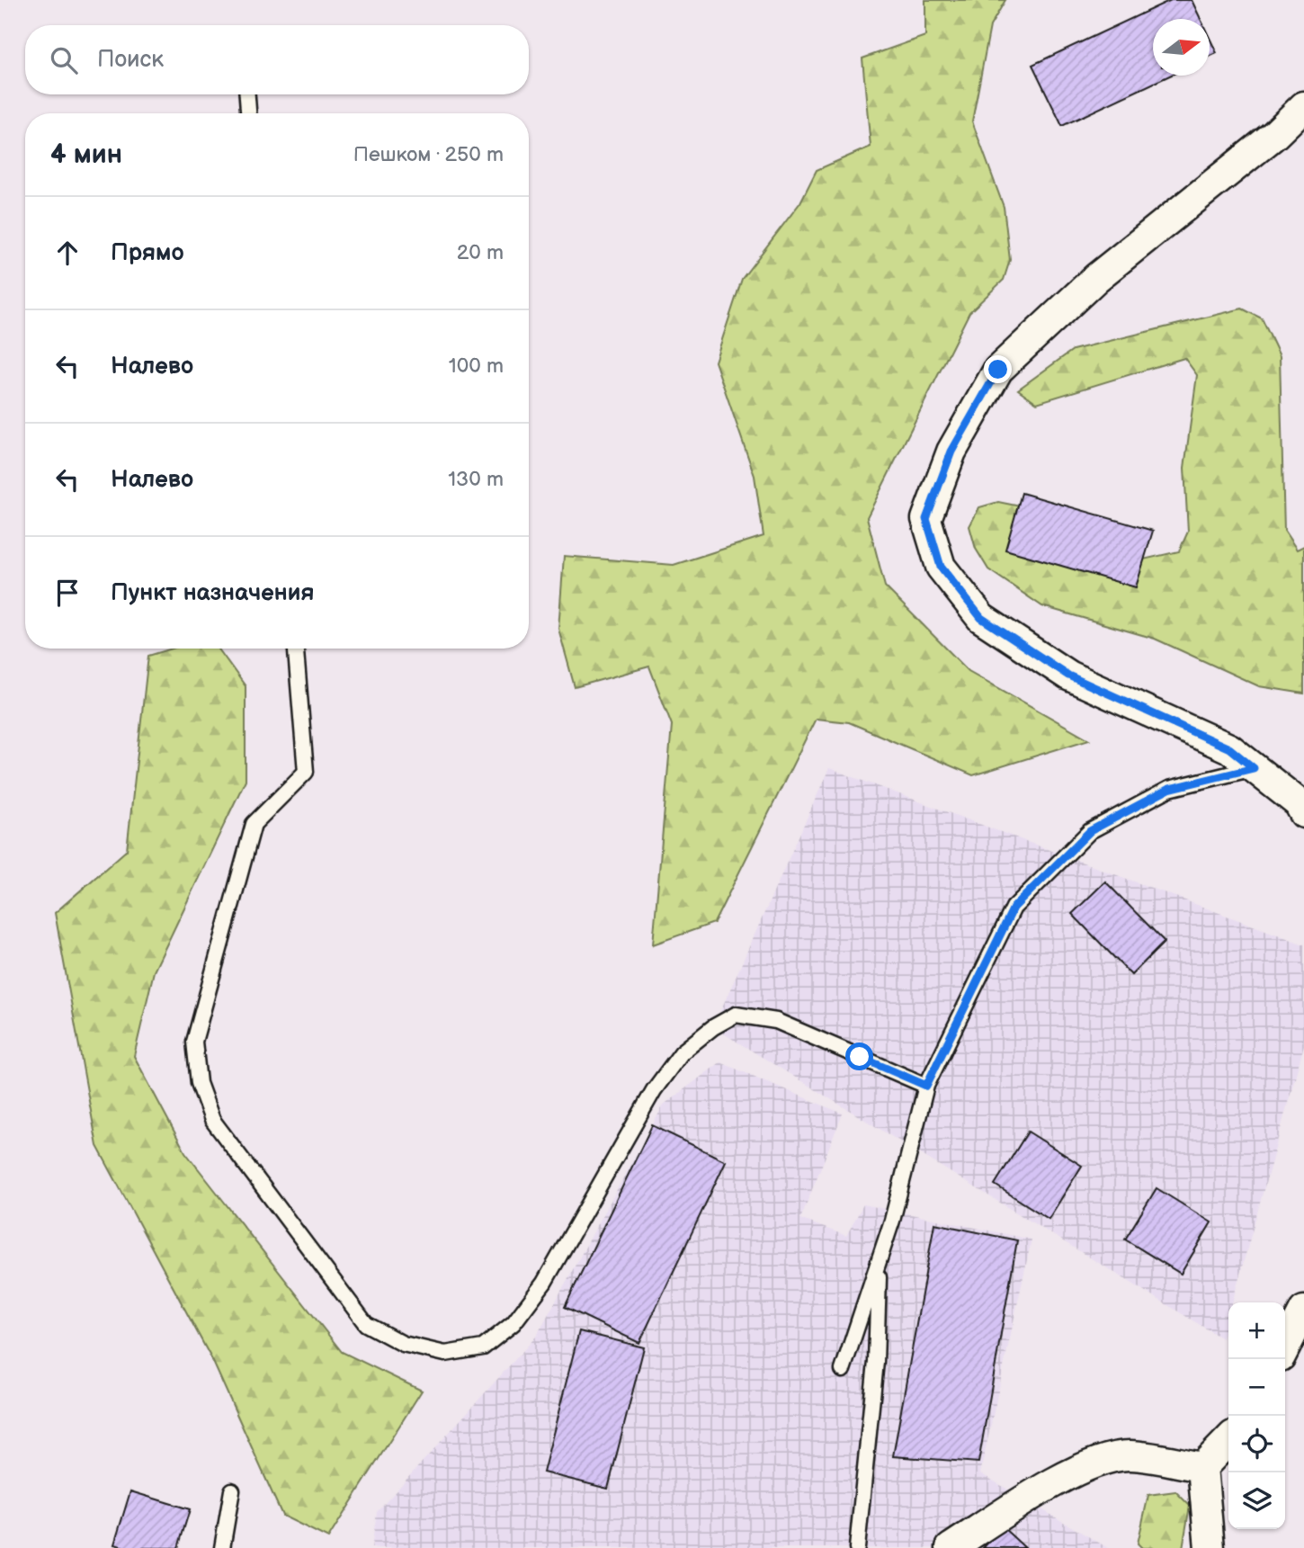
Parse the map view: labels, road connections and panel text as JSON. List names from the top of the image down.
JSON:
{
  "north": "right",
  "page": {
    "search": "Поиск",
    "heading": ["4 мин", "Пешком · 250 m"],
    "list": [
      ["Прямо", "20 m"],
      ["Налево", "100 m"],
      ["Налево", "130 m"],
      "Пункт назначения"
    ],
    "map_buttons": ["+", "−"]
  }
}
